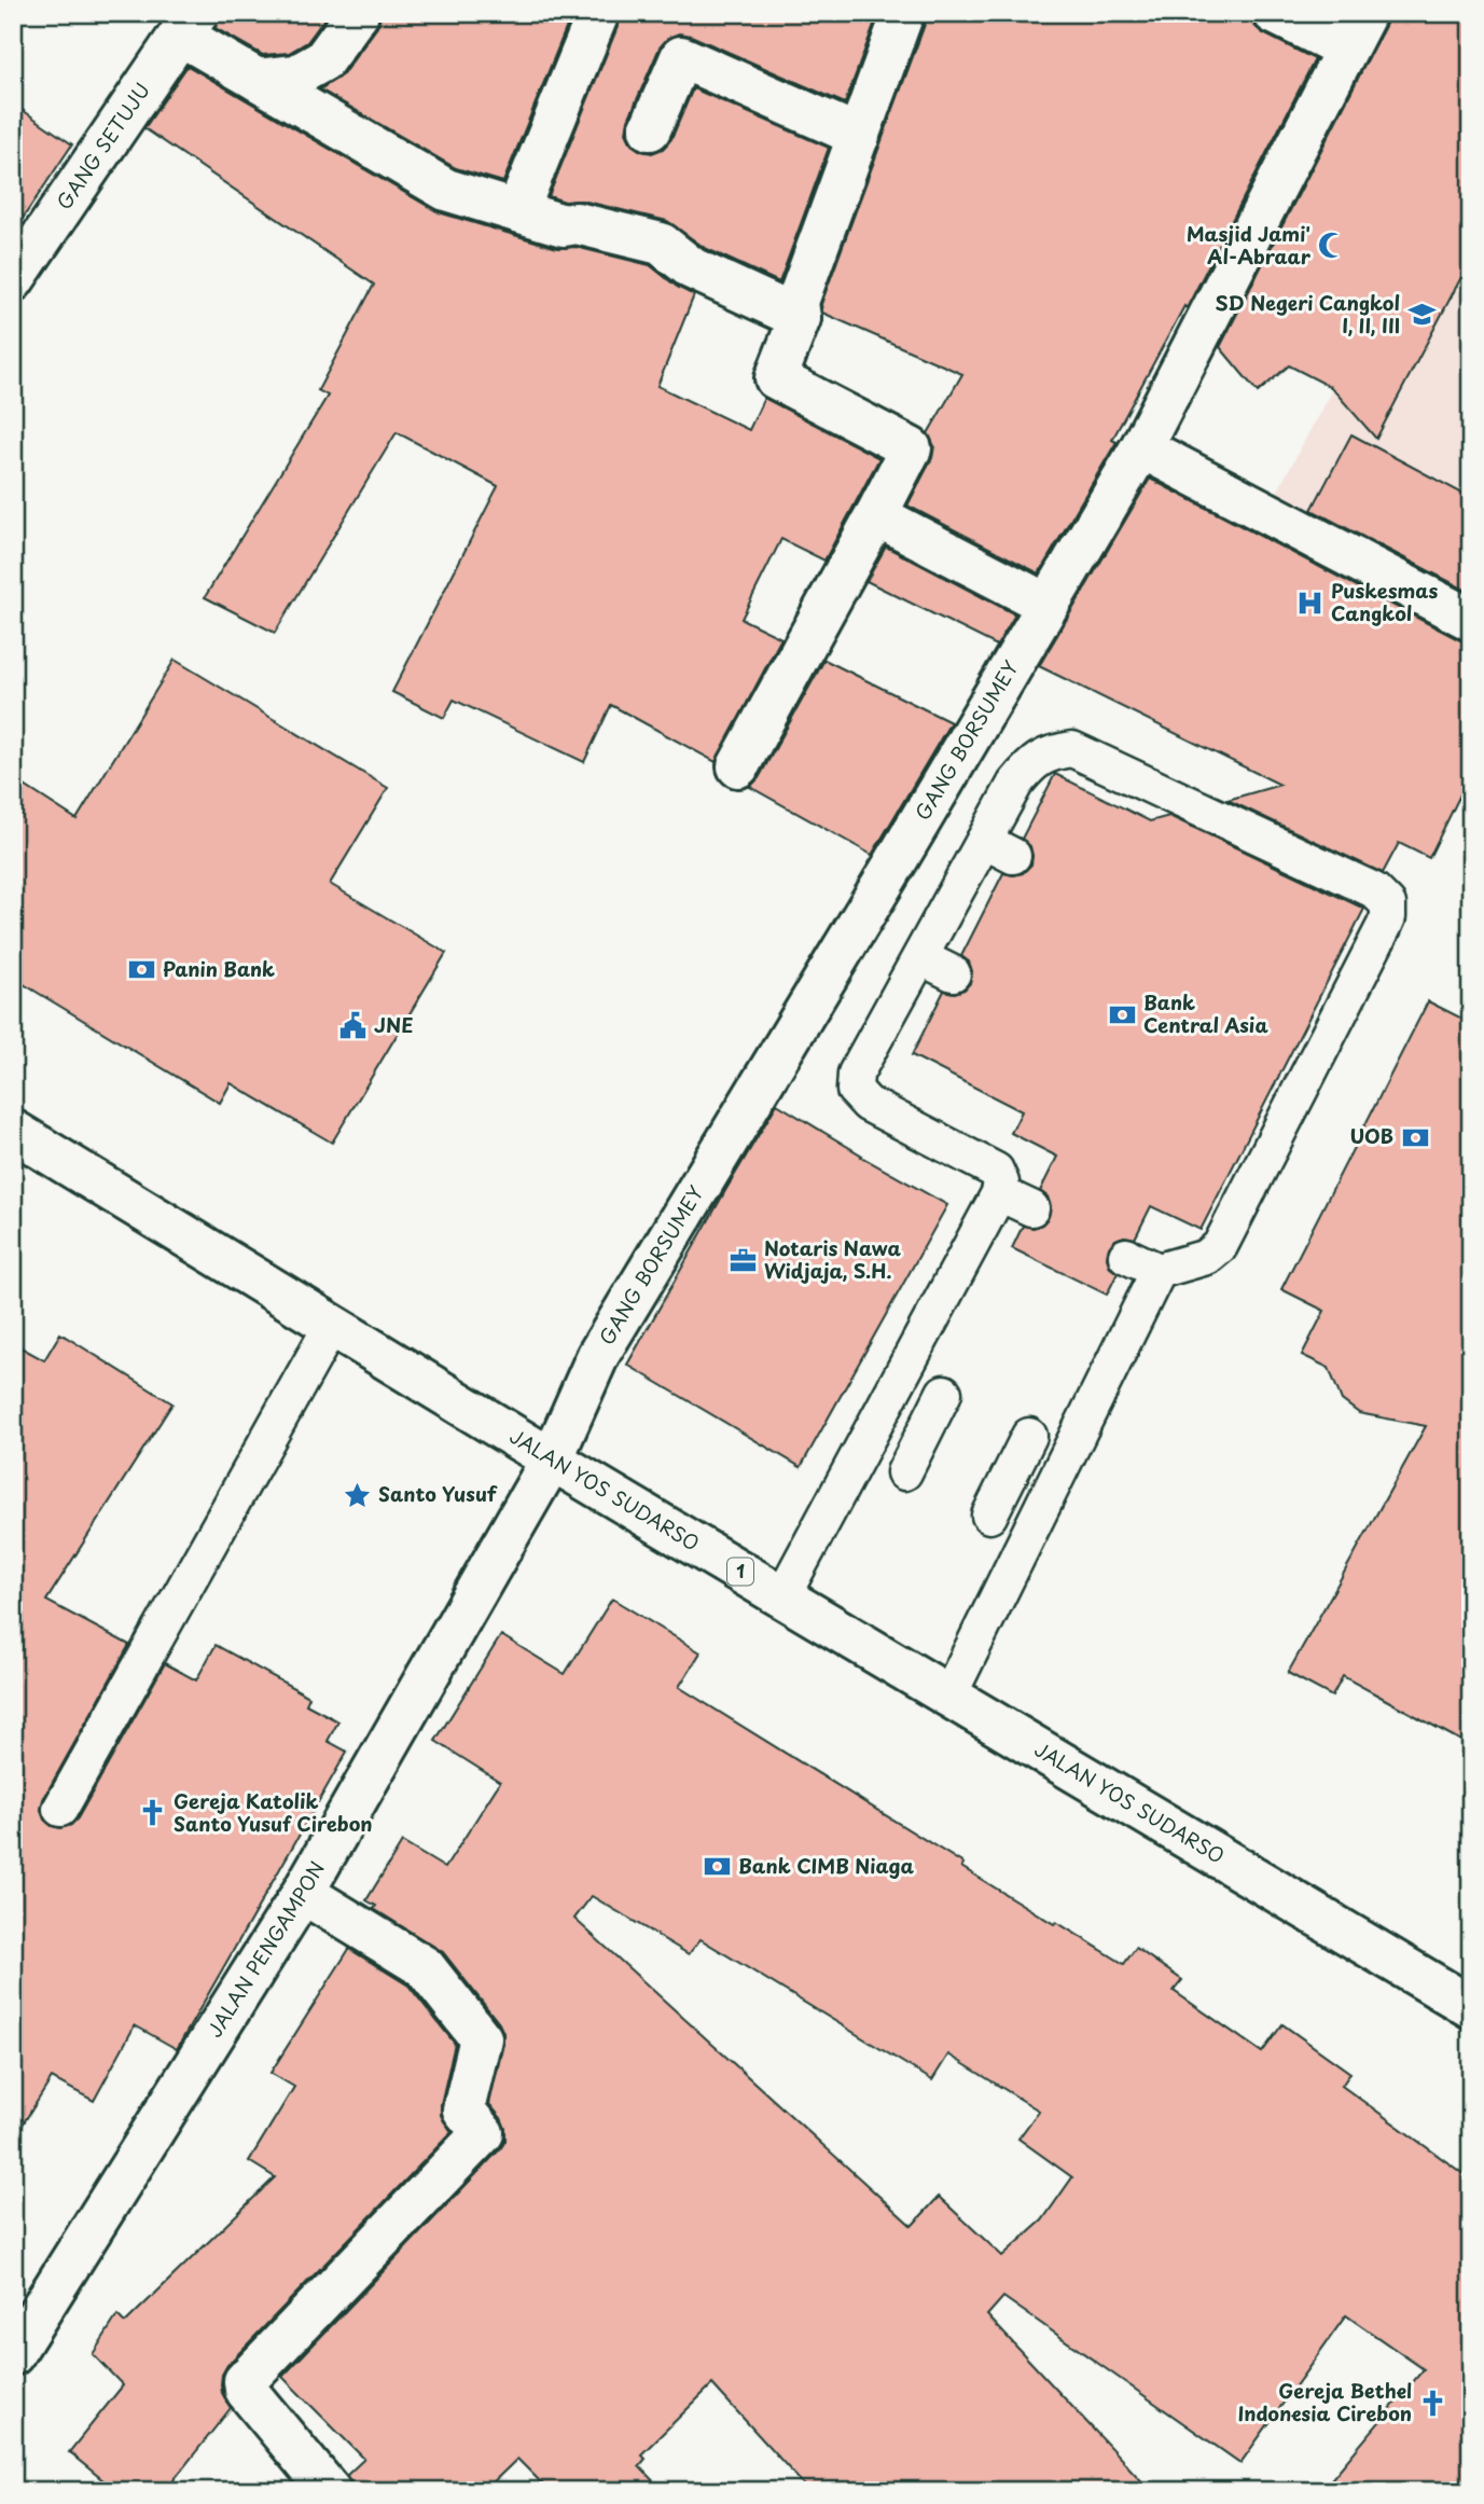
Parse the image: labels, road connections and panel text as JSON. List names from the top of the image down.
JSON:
{
  "streets": {
    "main road": [
      "GANG SETUJU",
      "GANG BORSUMEY",
      "JALAN YOS SUDARSO",
      "1",
      "JALAN PENGAMPON"
    ]
  },
  "crossings": [
    ["GANG BORSUMEY", "JALAN YOS SUDARSO"],
    ["GANG BORSUMEY", "JALAN PENGAMPON"],
    ["JALAN YOS SUDARSO", "JALAN PENGAMPON"]
  ],
  "places": {
    "mosque": ["Masjid Jami' Al-Abraar"],
    "school or university": ["SD Negeri Cangkol I, II, III"],
    "hospital": ["Puskesmas Cangkol"],
    "bank": [
      "Panin Bank",
      "Bank Central Asia",
      "UOB",
      "Bank CIMB Niaga"
    ],
    "public building": ["JNE"],
    "office": ["Notaris Nawa Widjaja, S.H."],
    "place": ["Santo Yusuf"],
    "church": ["Gereja Katolik Santo Yusuf Cirebon", "Gereja Bethel Indonesia Cirebon"]
  }
}
